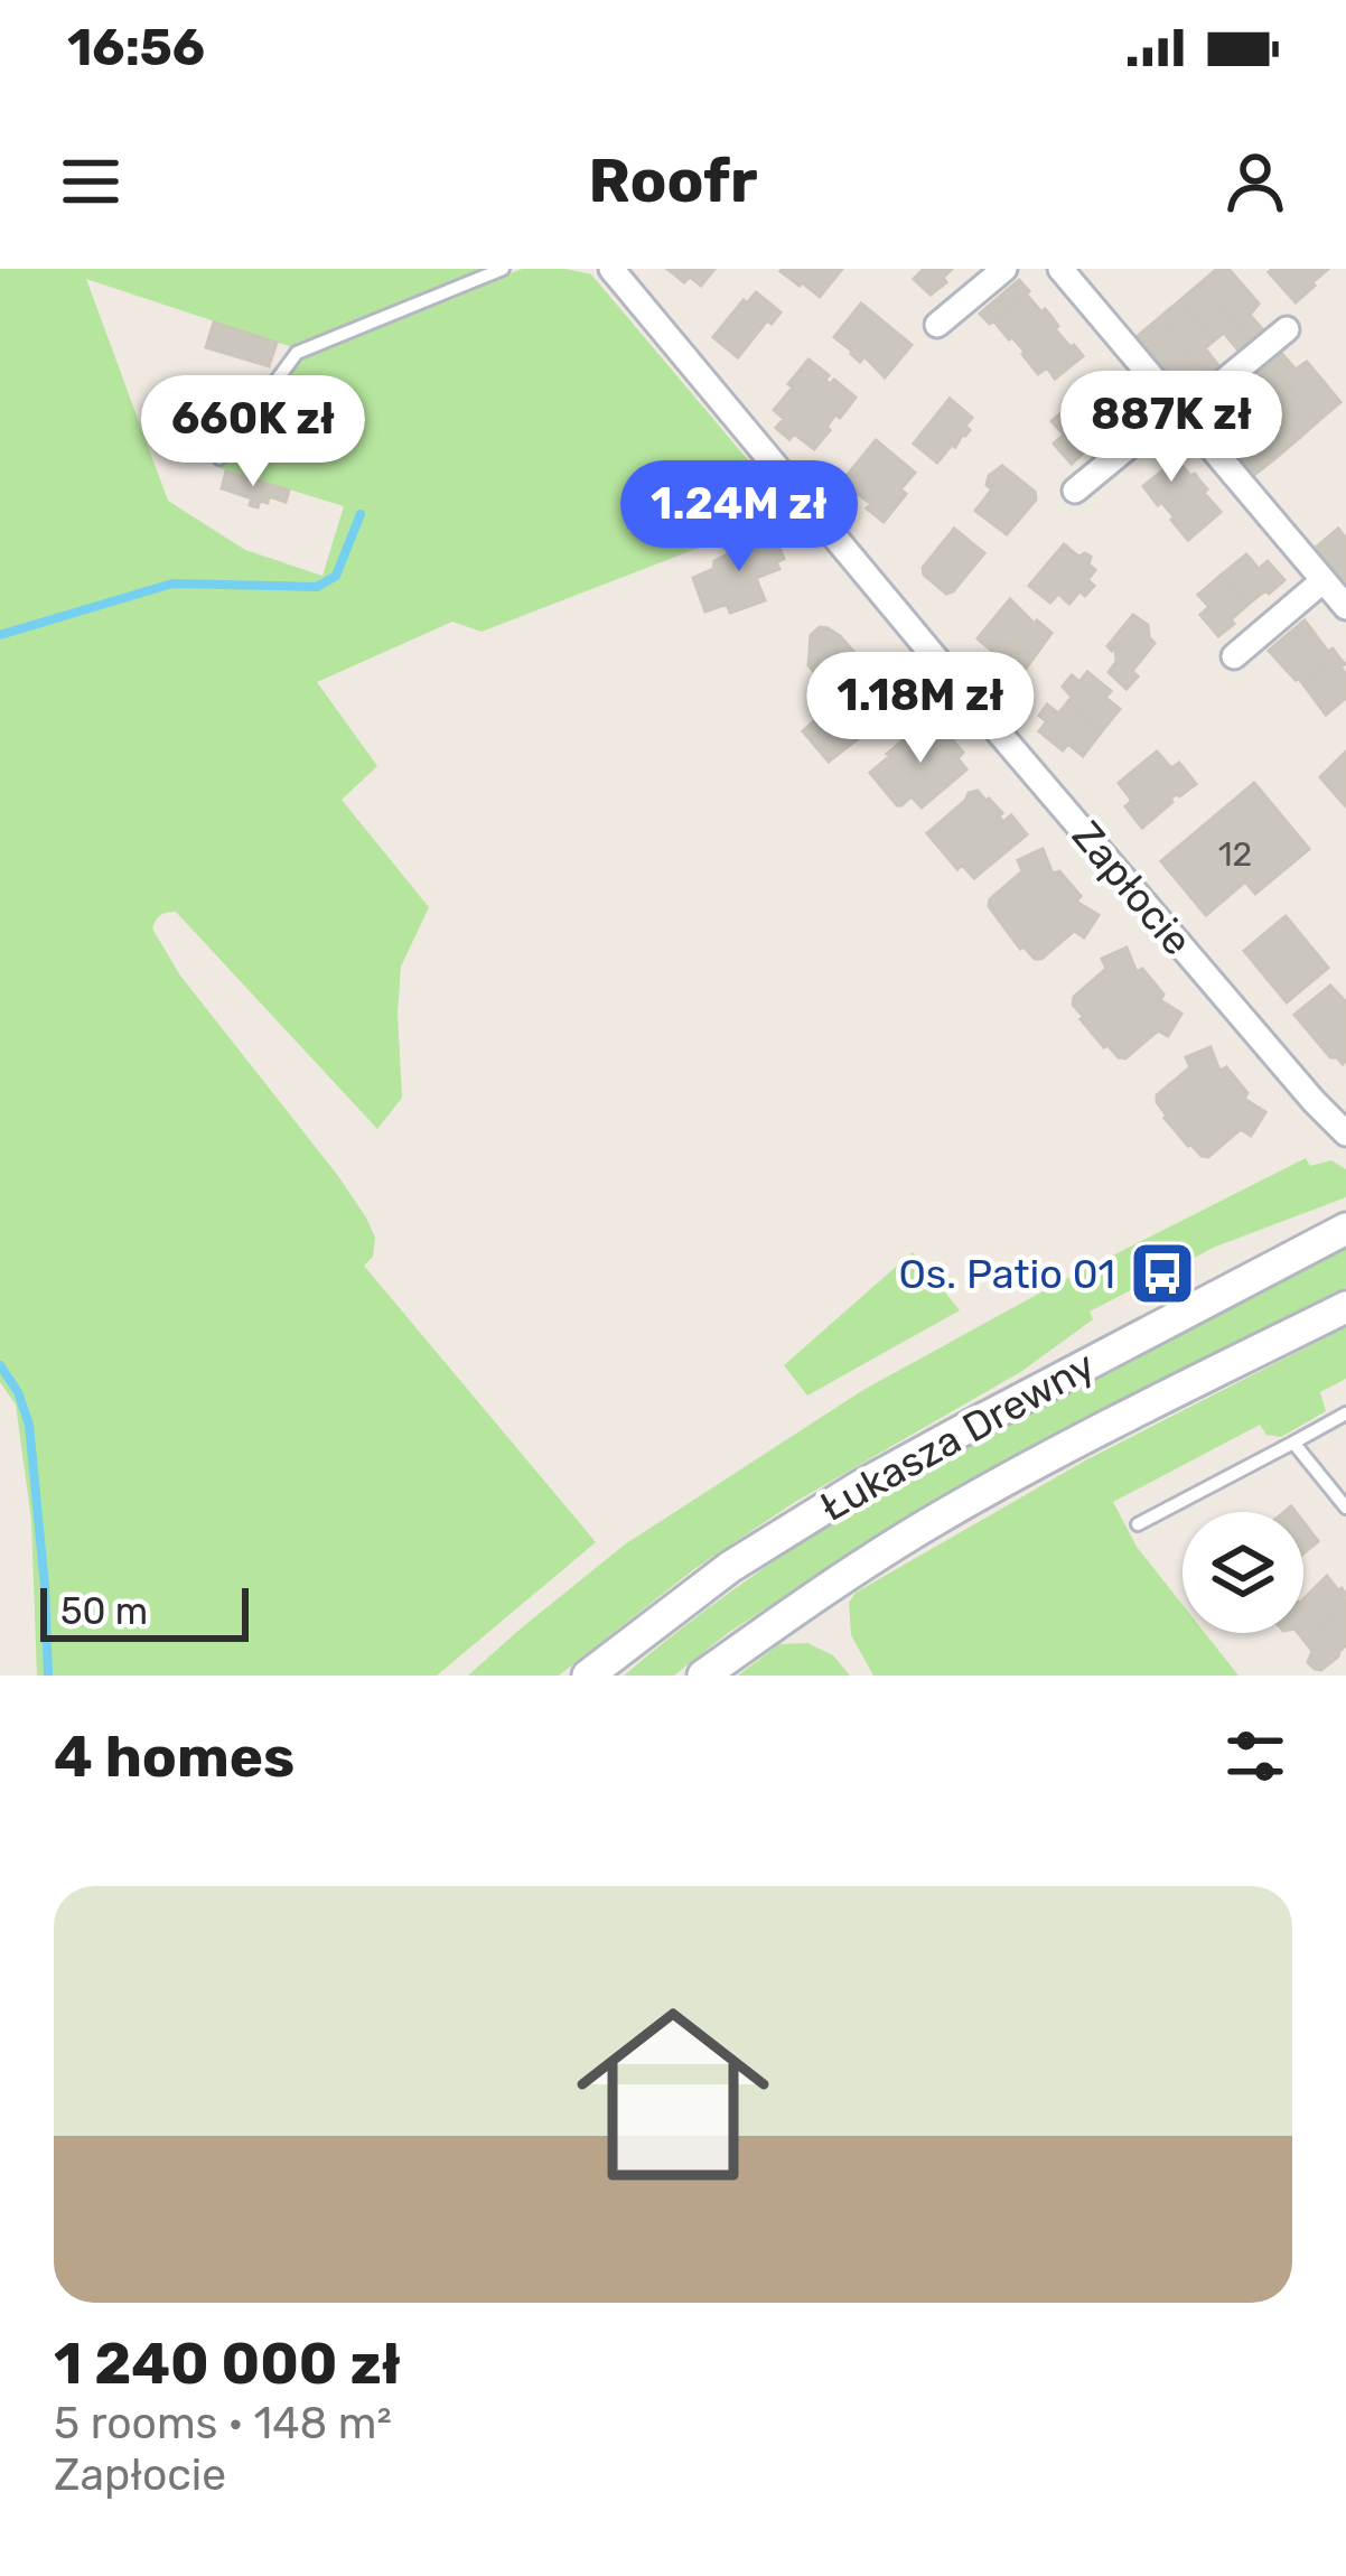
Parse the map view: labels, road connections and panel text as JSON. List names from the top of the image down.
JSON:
{
  "streets": {
    "main road": ["Łukasza Drewny"],
    "street": ["Zapłocie"]
  },
  "places": {
    "bus stop": ["Os. Patio 01"]
  },
  "house_numbers": ["12"],
  "scale_bar": "50 m",
  "page": {
    "status": "16:56",
    "header": "Roofr",
    "price": [
      "887K zł",
      "660K zł",
      "1.24M zł",
      "1.18M zł"
    ],
    "scale": "50 m",
    "heading": "4 homes",
    "list": [
      {
        "name": "1 240 000 zł",
        "note": "5 rooms · 148 m² · Zapłocie"
      }
    ]
  }
}
